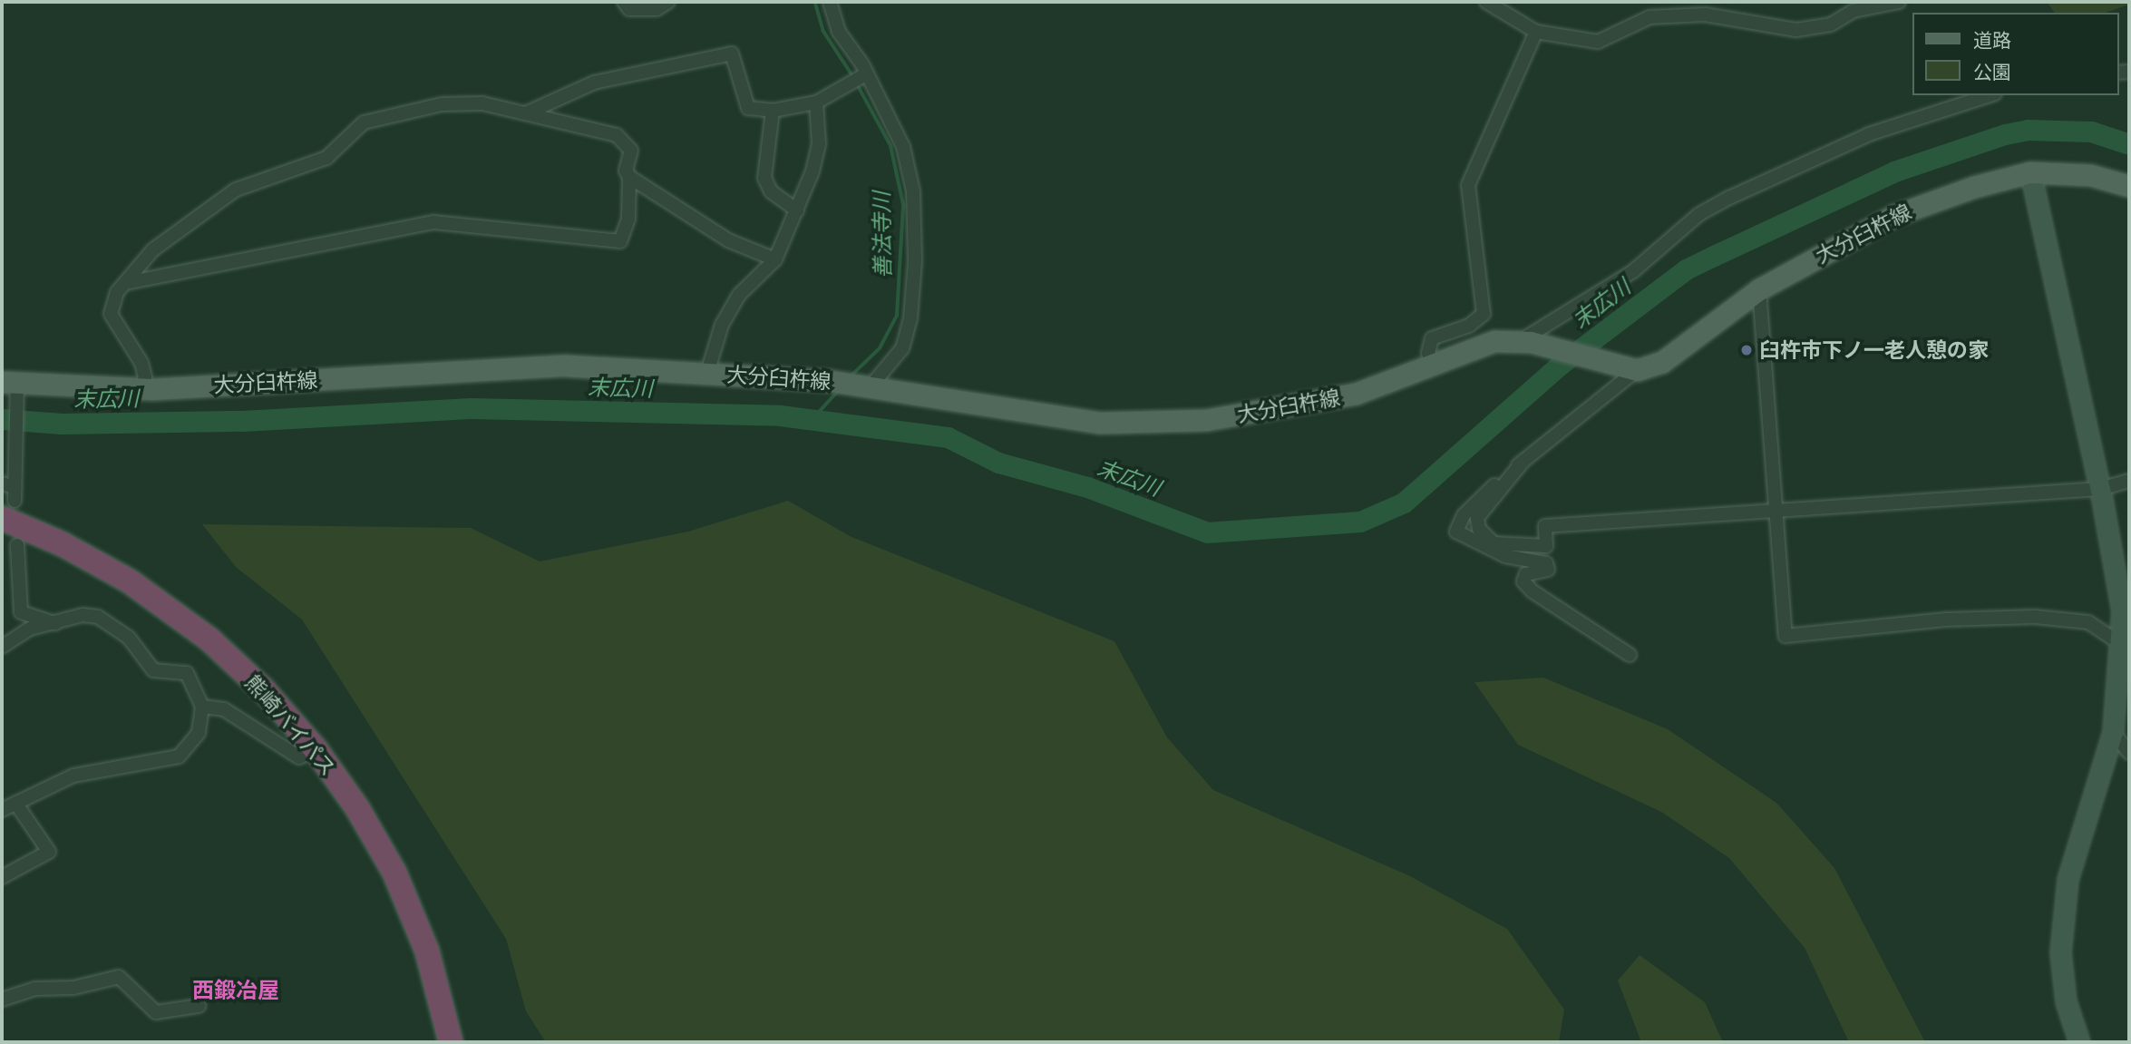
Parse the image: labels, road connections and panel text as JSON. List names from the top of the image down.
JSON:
{
  "streets": {
    "highway": ["熊崎バイパス"],
    "main road": ["大分臼杵線"]
  },
  "districts": ["西鍛冶屋"],
  "water": ["善法寺川", "末広川"],
  "places": ["臼杵市下ノ一老人憩の家"],
  "legend": ["道路", "公園"]
}
